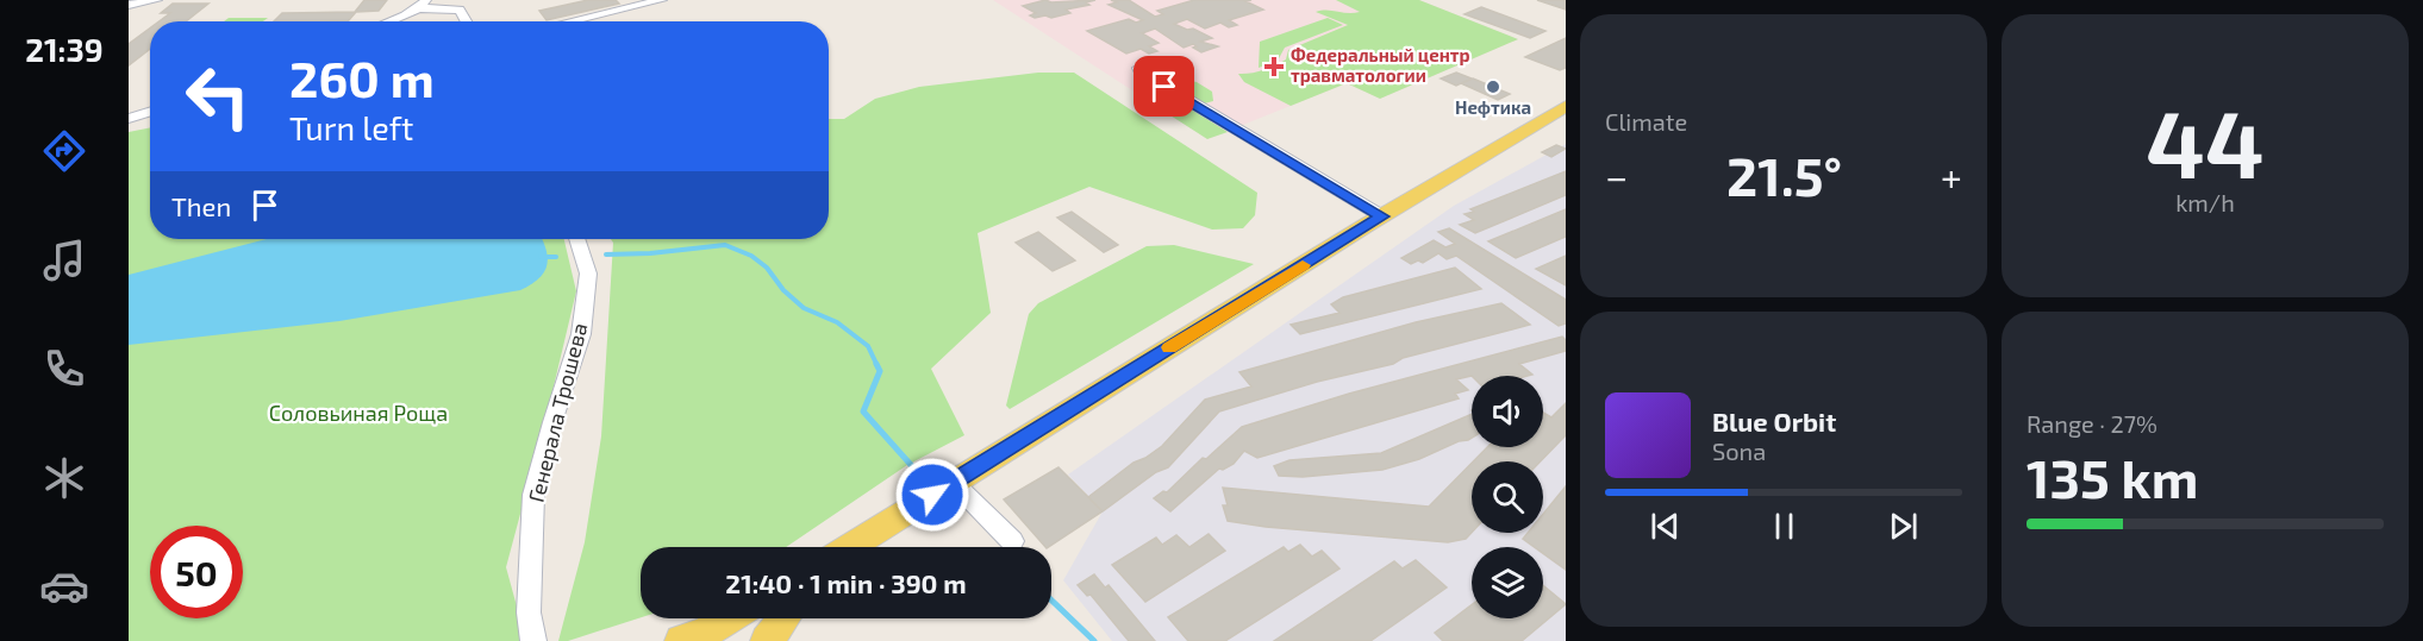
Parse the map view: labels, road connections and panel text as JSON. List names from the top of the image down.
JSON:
{
  "streets": {
    "street": ["Генерала Трошева"]
  },
  "parks": ["Соловьиная Роща"],
  "places": {
    "health": ["Федеральный центр травматологии"],
    "other": ["Нефтика"]
  },
  "page": {
    "tabs": "21:39",
    "tile": [
      "Climate",
      ["44", "km/h"],
      ["Range · 27%", "135 km"]
    ],
    "turn": ["260 m", "Turn left"],
    "heat": ["−", "21.5°", "+"],
    "then": "Then",
    "song": ["Blue Orbit", "Sona"],
    "limit": "50",
    "trip": "21:40 · 1 min · 390 m"
  }
}
